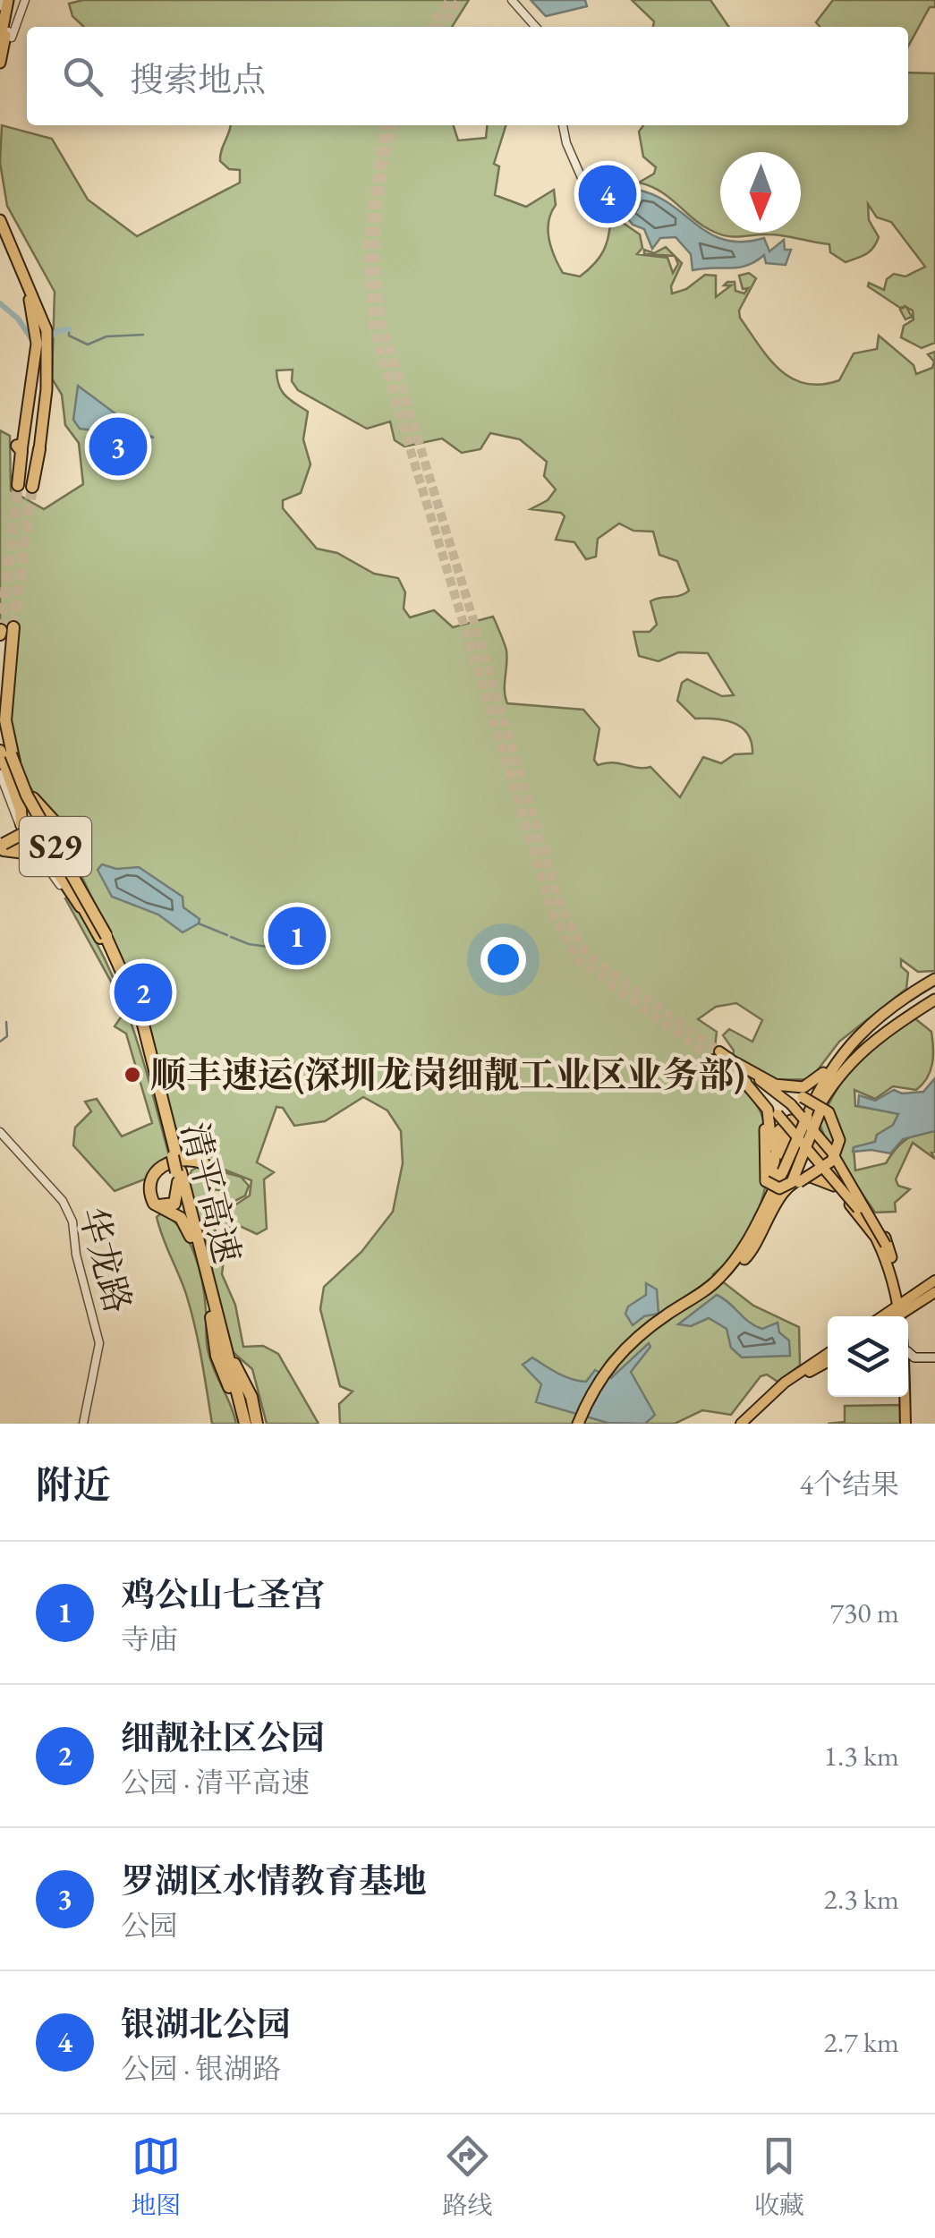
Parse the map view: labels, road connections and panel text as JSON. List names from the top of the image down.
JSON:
{
  "streets": {
    "highway": ["S29", "清平高速"],
    "street": ["华龙路"]
  },
  "places": ["顺丰速运(深圳龙岗细靓工业区业务部)"],
  "north": "bottom",
  "page": {
    "search": "搜索地点",
    "pins": [
      "4",
      "3",
      "1",
      "2"
    ],
    "heading": ["附近", "4个结果"],
    "list": [
      {
        "mark": "1",
        "name": "鸡公山七圣宫",
        "note": "寺庙",
        "value": "730 m"
      },
      {
        "mark": "2",
        "name": "细靓社区公园",
        "note": "公园 · 清平高速",
        "value": "1.3 km"
      },
      {
        "mark": "3",
        "name": "罗湖区水情教育基地",
        "note": "公园",
        "value": "2.3 km"
      },
      {
        "mark": "4",
        "name": "银湖北公园",
        "note": "公园 · 银湖路",
        "value": "2.7 km"
      }
    ],
    "nav": ["地图", "路线", "收藏"]
  }
}
